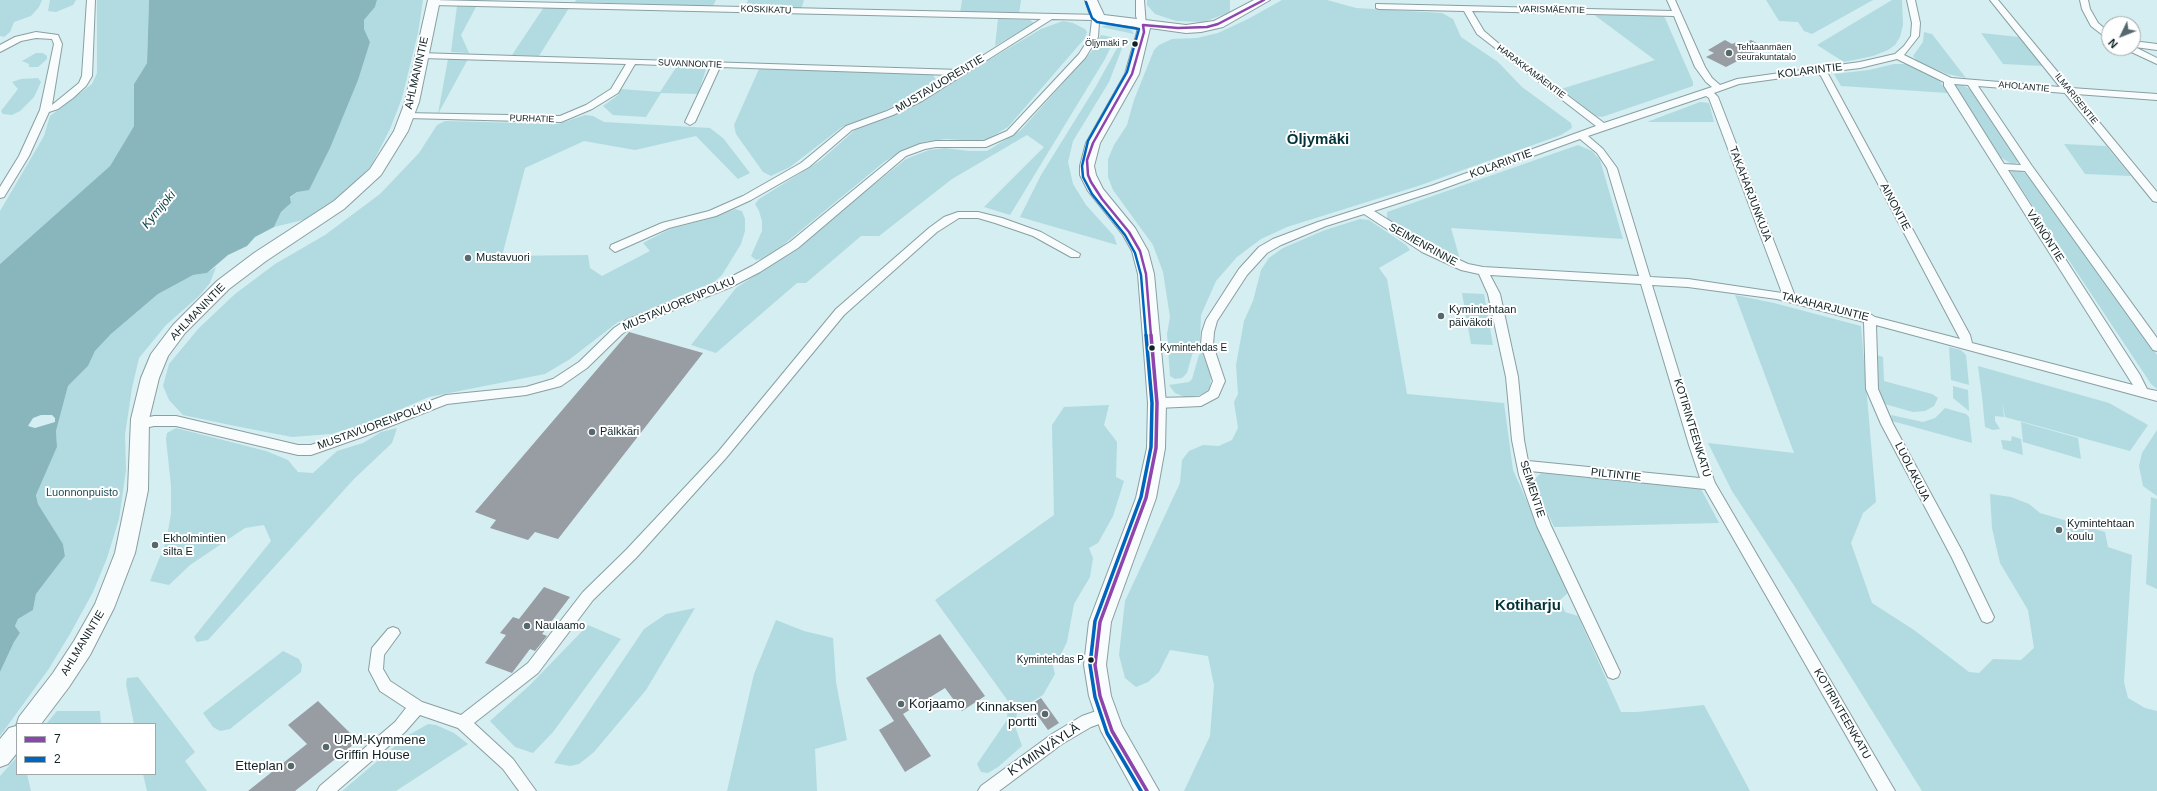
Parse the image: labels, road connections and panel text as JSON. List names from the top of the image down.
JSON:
{
  "streets": {
    "street": [
      "KOSKIKATU",
      "VARISMÄENTIE",
      "SUVANNONTIE",
      "KOLARINTIE",
      "HARAKKAMÄENTIE",
      "AHLMANINTIE",
      "MUSTAVUORENTIE",
      "AHOLANTIE",
      "ILMARISENTIE",
      "PURHATIE",
      "TAKAHARJUNKUJA",
      "AINONTIE",
      "VÄINÖNTIE",
      "SEIMENRINNE",
      "MUSTAVUORENPOLKU",
      "TAKAHARJUNTIE",
      "KOTIRINTEENKATU",
      "LUOLAKUJA",
      "PILTINTIE",
      "SEIMENTIE",
      "KYMINVÄYLÄ"
    ]
  },
  "crossings": [
    ["KOSKIKATU", "AHLMANINTIE"],
    ["KOSKIKATU", "MUSTAVUORENTIE"],
    ["KOSKIKATU", "MUSTAVUORENPOLKU"],
    ["VARISMÄENTIE", "HARAKKAMÄENTIE"],
    ["SUVANNONTIE", "AHLMANINTIE"],
    ["SUVANNONTIE", "MUSTAVUORENTIE"],
    ["SUVANNONTIE", "PURHATIE"],
    ["KOLARINTIE", "HARAKKAMÄENTIE"],
    ["KOLARINTIE", "AHOLANTIE"],
    ["KOLARINTIE", "TAKAHARJUNKUJA"],
    ["KOLARINTIE", "AINONTIE"],
    ["KOLARINTIE", "SEIMENRINNE"],
    ["KOLARINTIE", "KOTIRINTEENKATU"],
    ["AHLMANINTIE", "PURHATIE"],
    ["AHLMANINTIE", "MUSTAVUORENPOLKU"],
    ["AHOLANTIE", "ILMARISENTIE"],
    ["AHOLANTIE", "VÄINÖNTIE"],
    ["TAKAHARJUNKUJA", "TAKAHARJUNTIE"],
    ["AINONTIE", "TAKAHARJUNTIE"],
    ["VÄINÖNTIE", "TAKAHARJUNTIE"],
    ["SEIMENRINNE", "TAKAHARJUNTIE"],
    ["SEIMENRINNE", "SEIMENTIE"],
    ["TAKAHARJUNTIE", "KOTIRINTEENKATU"],
    ["TAKAHARJUNTIE", "LUOLAKUJA"],
    ["TAKAHARJUNTIE", "SEIMENTIE"],
    ["KOTIRINTEENKATU", "PILTINTIE"],
    ["PILTINTIE", "SEIMENTIE"]
  ],
  "districts": ["Öljymäki", "Kotiharju"],
  "water": ["Kymijoki"],
  "parks": ["Luonnonpuisto"],
  "places": [
    "Öljymäki P",
    "Tehtaanmäen seurakuntatalo",
    "Mustavuori",
    "Kymintehtaan päiväkoti",
    "Kymintehdas E",
    "Pälkkäri",
    "Kymintehtaan koulu",
    "Ekholmintien silta E",
    "Naulaamo",
    "Kymintehdas P",
    "Korjaamo",
    "Kinnaksen portti",
    "UPM-Kymmene Griffin House",
    "Etteplan"
  ],
  "lines": ["transit line 7", "transit line 2"],
  "legend": ["7", "2"],
  "north": "bottom left"
}
